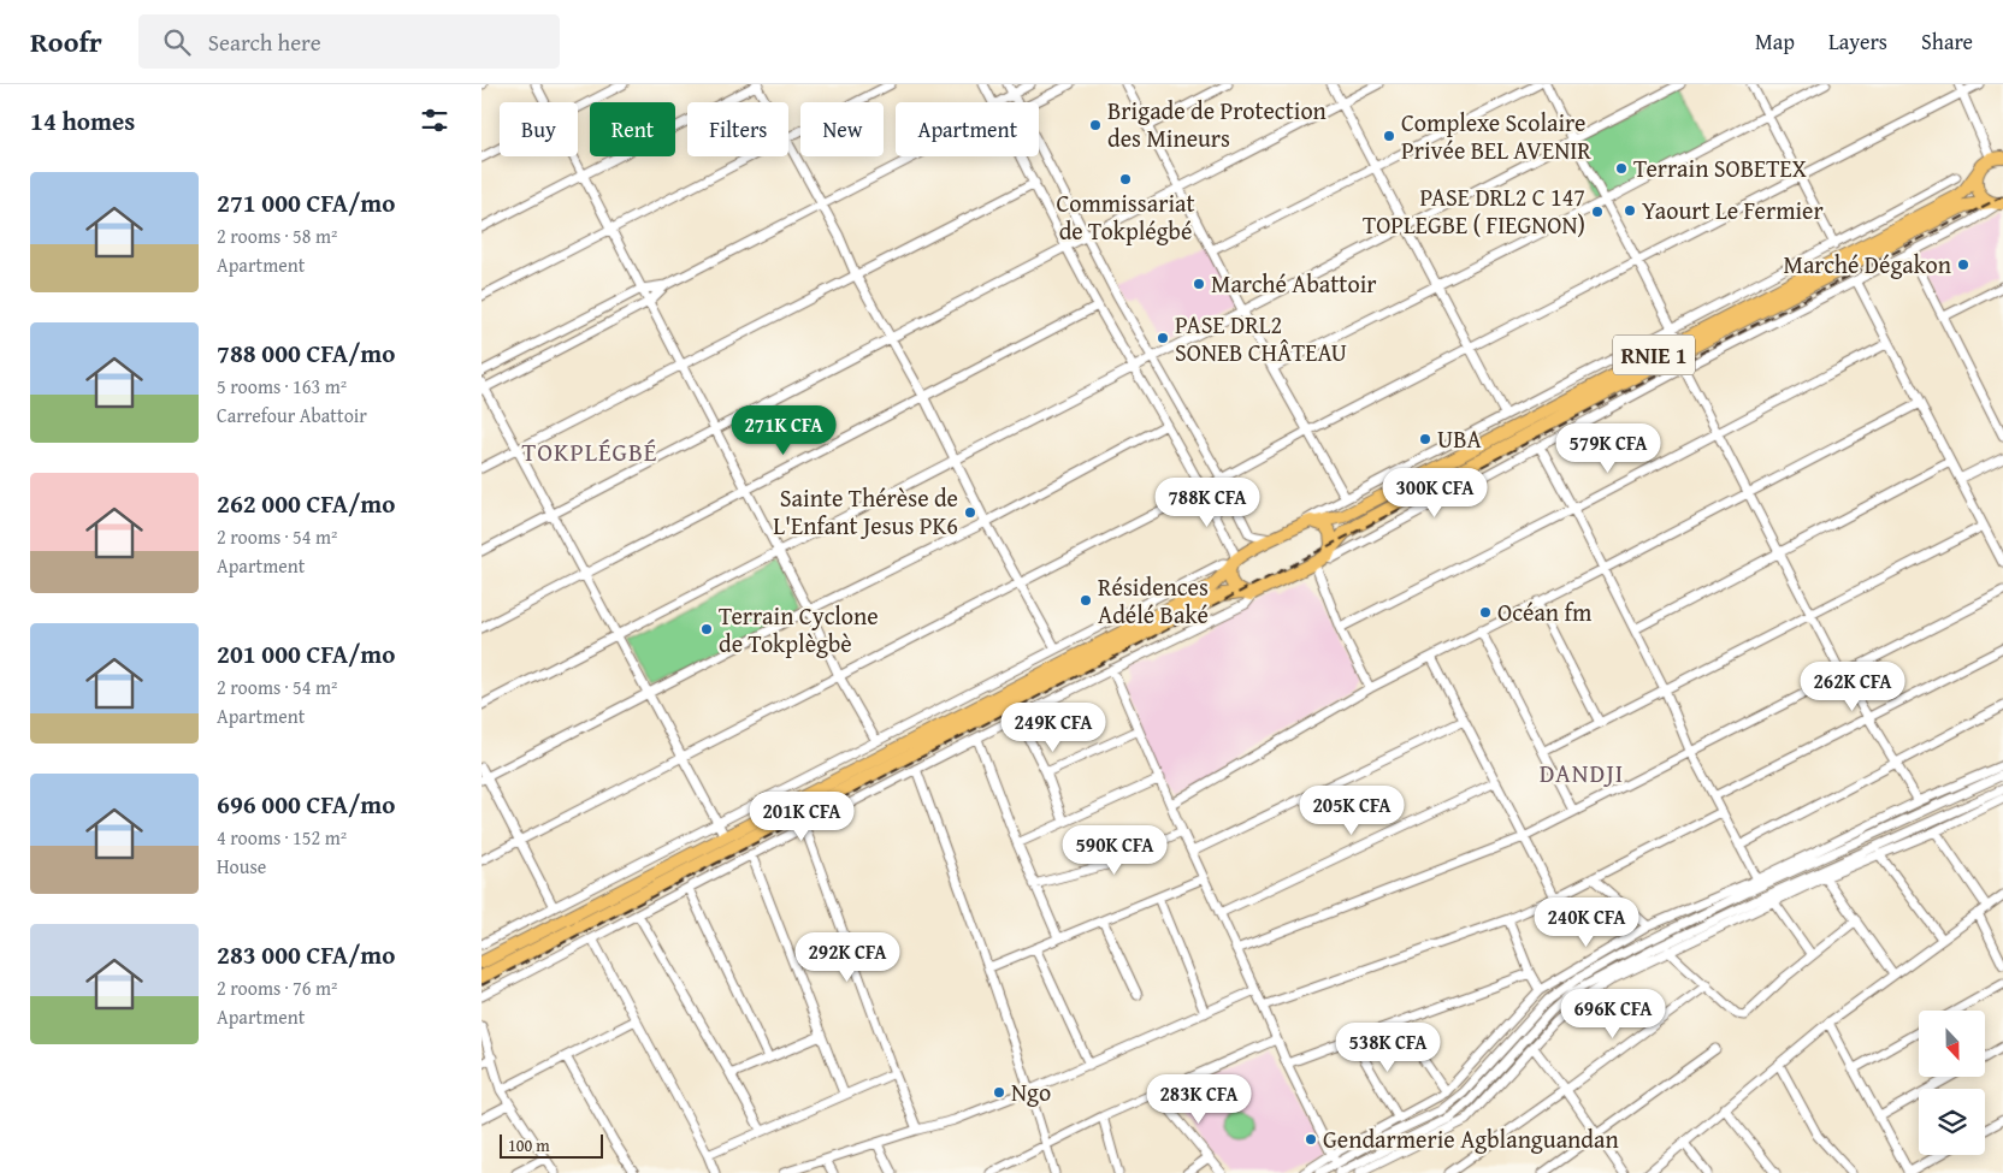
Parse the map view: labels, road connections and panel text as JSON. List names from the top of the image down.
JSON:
{
  "streets": {
    "highway": ["RNIE 1"]
  },
  "districts": ["TOKPLÉGBÉ", "DANDJI"],
  "places": [
    "Brigade de Protection des Mineurs",
    "Complexe Scolaire Privée BEL AVENIR",
    "Terrain SOBETEX",
    "Commissariat de Tokplégbé",
    "Yaourt Le Fermier",
    "PASE DRL2 C 147 TOPLEGBE ( FIEGNON)",
    "Marché Dégakon",
    "Marché Abattoir",
    "PASE DRL2 SONEB CHÂTEAU",
    "UBA",
    "Sainte Thérèse de L'Enfant Jesus PK6",
    "Résidences Adélé Baké",
    "Océan fm",
    "Terrain Cyclone de Tokplègbè",
    "Ngo",
    "Gendarmerie Agblanguandan"
  ],
  "scale_bar": "100 m",
  "north": "bottom",
  "page": {
    "header": "Roofr",
    "search": "Search here",
    "nav": ["Map", "Layers", "Share"],
    "heading": "14 homes",
    "chip": [
      "Buy",
      "Rent",
      "Filters",
      "New",
      "Apartment"
    ],
    "list": [
      {
        "name": "271 000 CFA/mo",
        "note": "2 rooms · 58 m² · Apartment"
      },
      {
        "name": "788 000 CFA/mo",
        "note": "5 rooms · 163 m² · Carrefour Abattoir"
      },
      {
        "name": "262 000 CFA/mo",
        "note": "2 rooms · 54 m² · Apartment"
      },
      {
        "name": "201 000 CFA/mo",
        "note": "2 rooms · 54 m² · Apartment"
      },
      {
        "name": "696 000 CFA/mo",
        "note": "4 rooms · 152 m² · House"
      },
      {
        "name": "283 000 CFA/mo",
        "note": "2 rooms · 76 m² · Apartment"
      }
    ],
    "price": [
      "271K CFA",
      "579K CFA",
      "300K CFA",
      "788K CFA",
      "262K CFA",
      "249K CFA",
      "205K CFA",
      "201K CFA",
      "590K CFA",
      "240K CFA",
      "292K CFA",
      "696K CFA",
      "538K CFA",
      "283K CFA"
    ],
    "scale": "100 m"
  }
}
